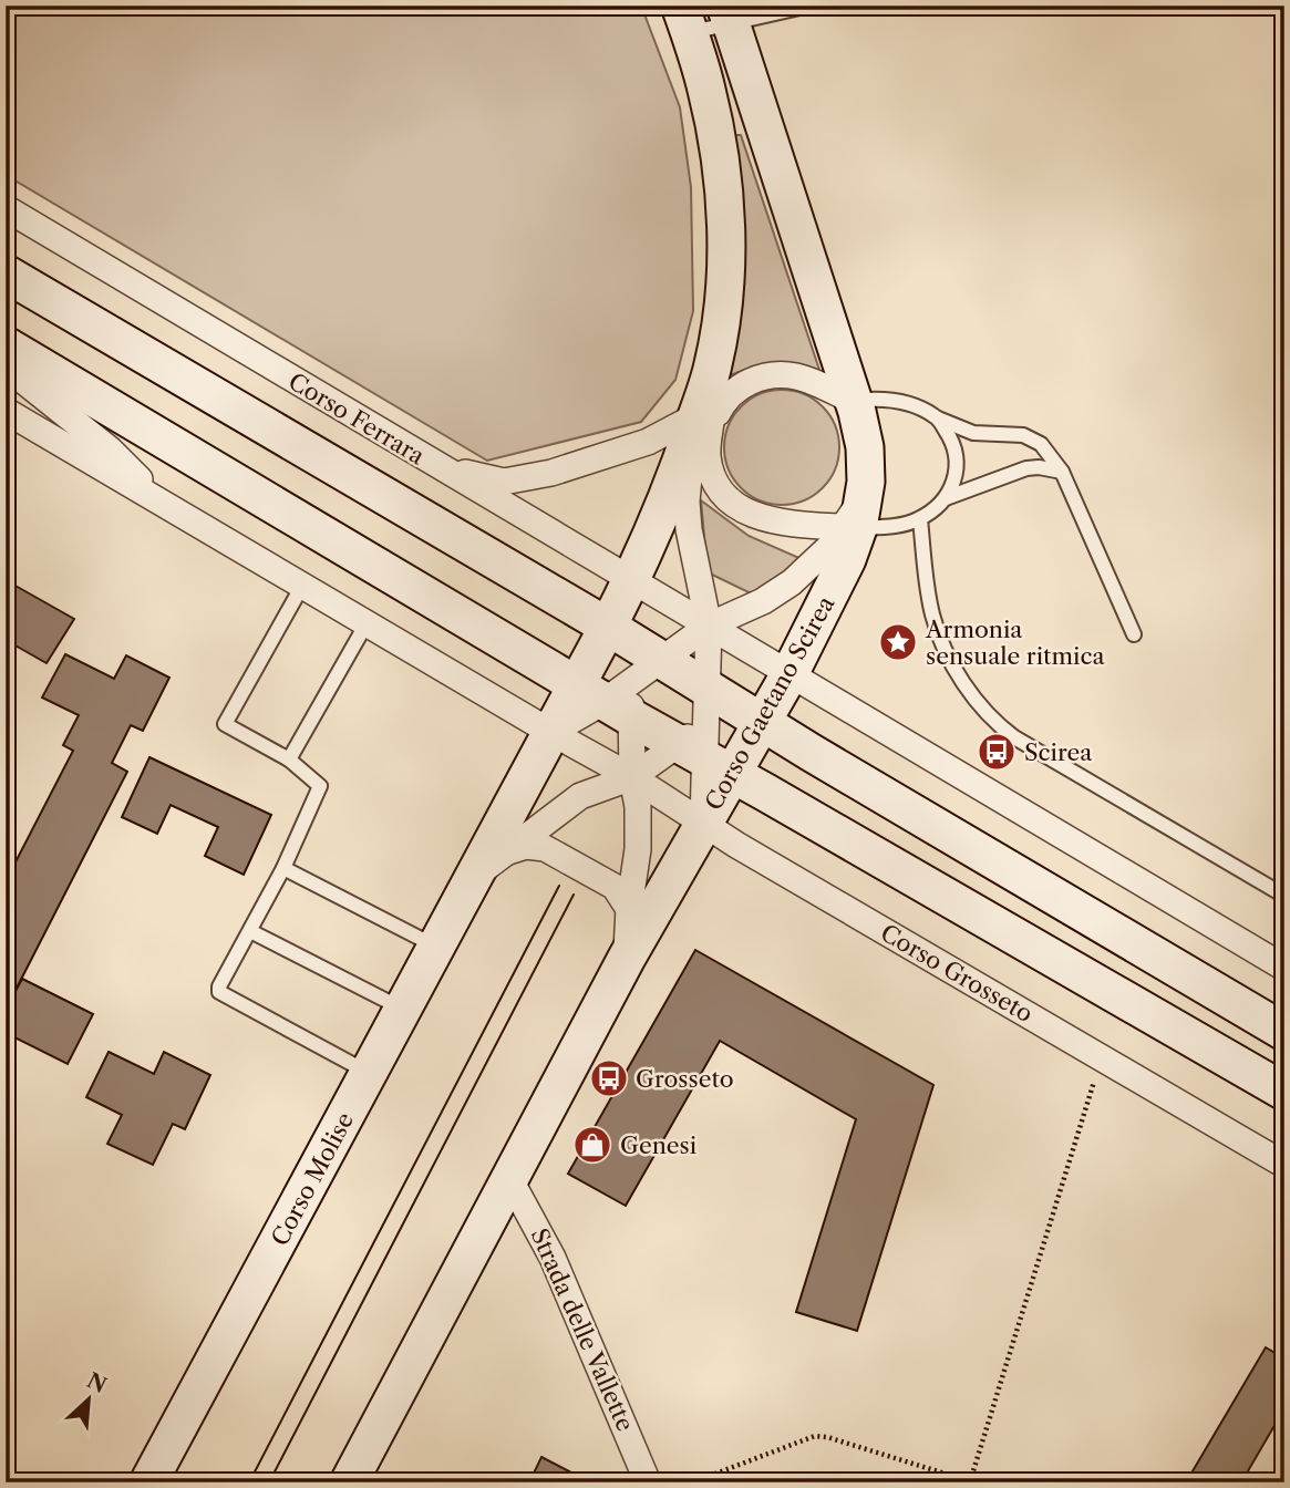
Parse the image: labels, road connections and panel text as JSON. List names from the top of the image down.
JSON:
{
  "streets": {
    "street": [
      "Corso Ferrara",
      "Corso Gaetano Scirea",
      "Corso Grosseto",
      "Corso Molise",
      "Strada delle Vallette"
    ]
  },
  "crossings": [
    ["Corso Ferrara", "Corso Gaetano Scirea"],
    ["Corso Gaetano Scirea", "Corso Grosseto"],
    ["Corso Gaetano Scirea", "Corso Molise"],
    ["Corso Grosseto", "Corso Molise"]
  ],
  "places": {
    "place": ["Armonia sensuale ritmica"],
    "bus stop": ["Scirea", "Grosseto"],
    "shop": ["Genesi"]
  },
  "north": "top right"
}
